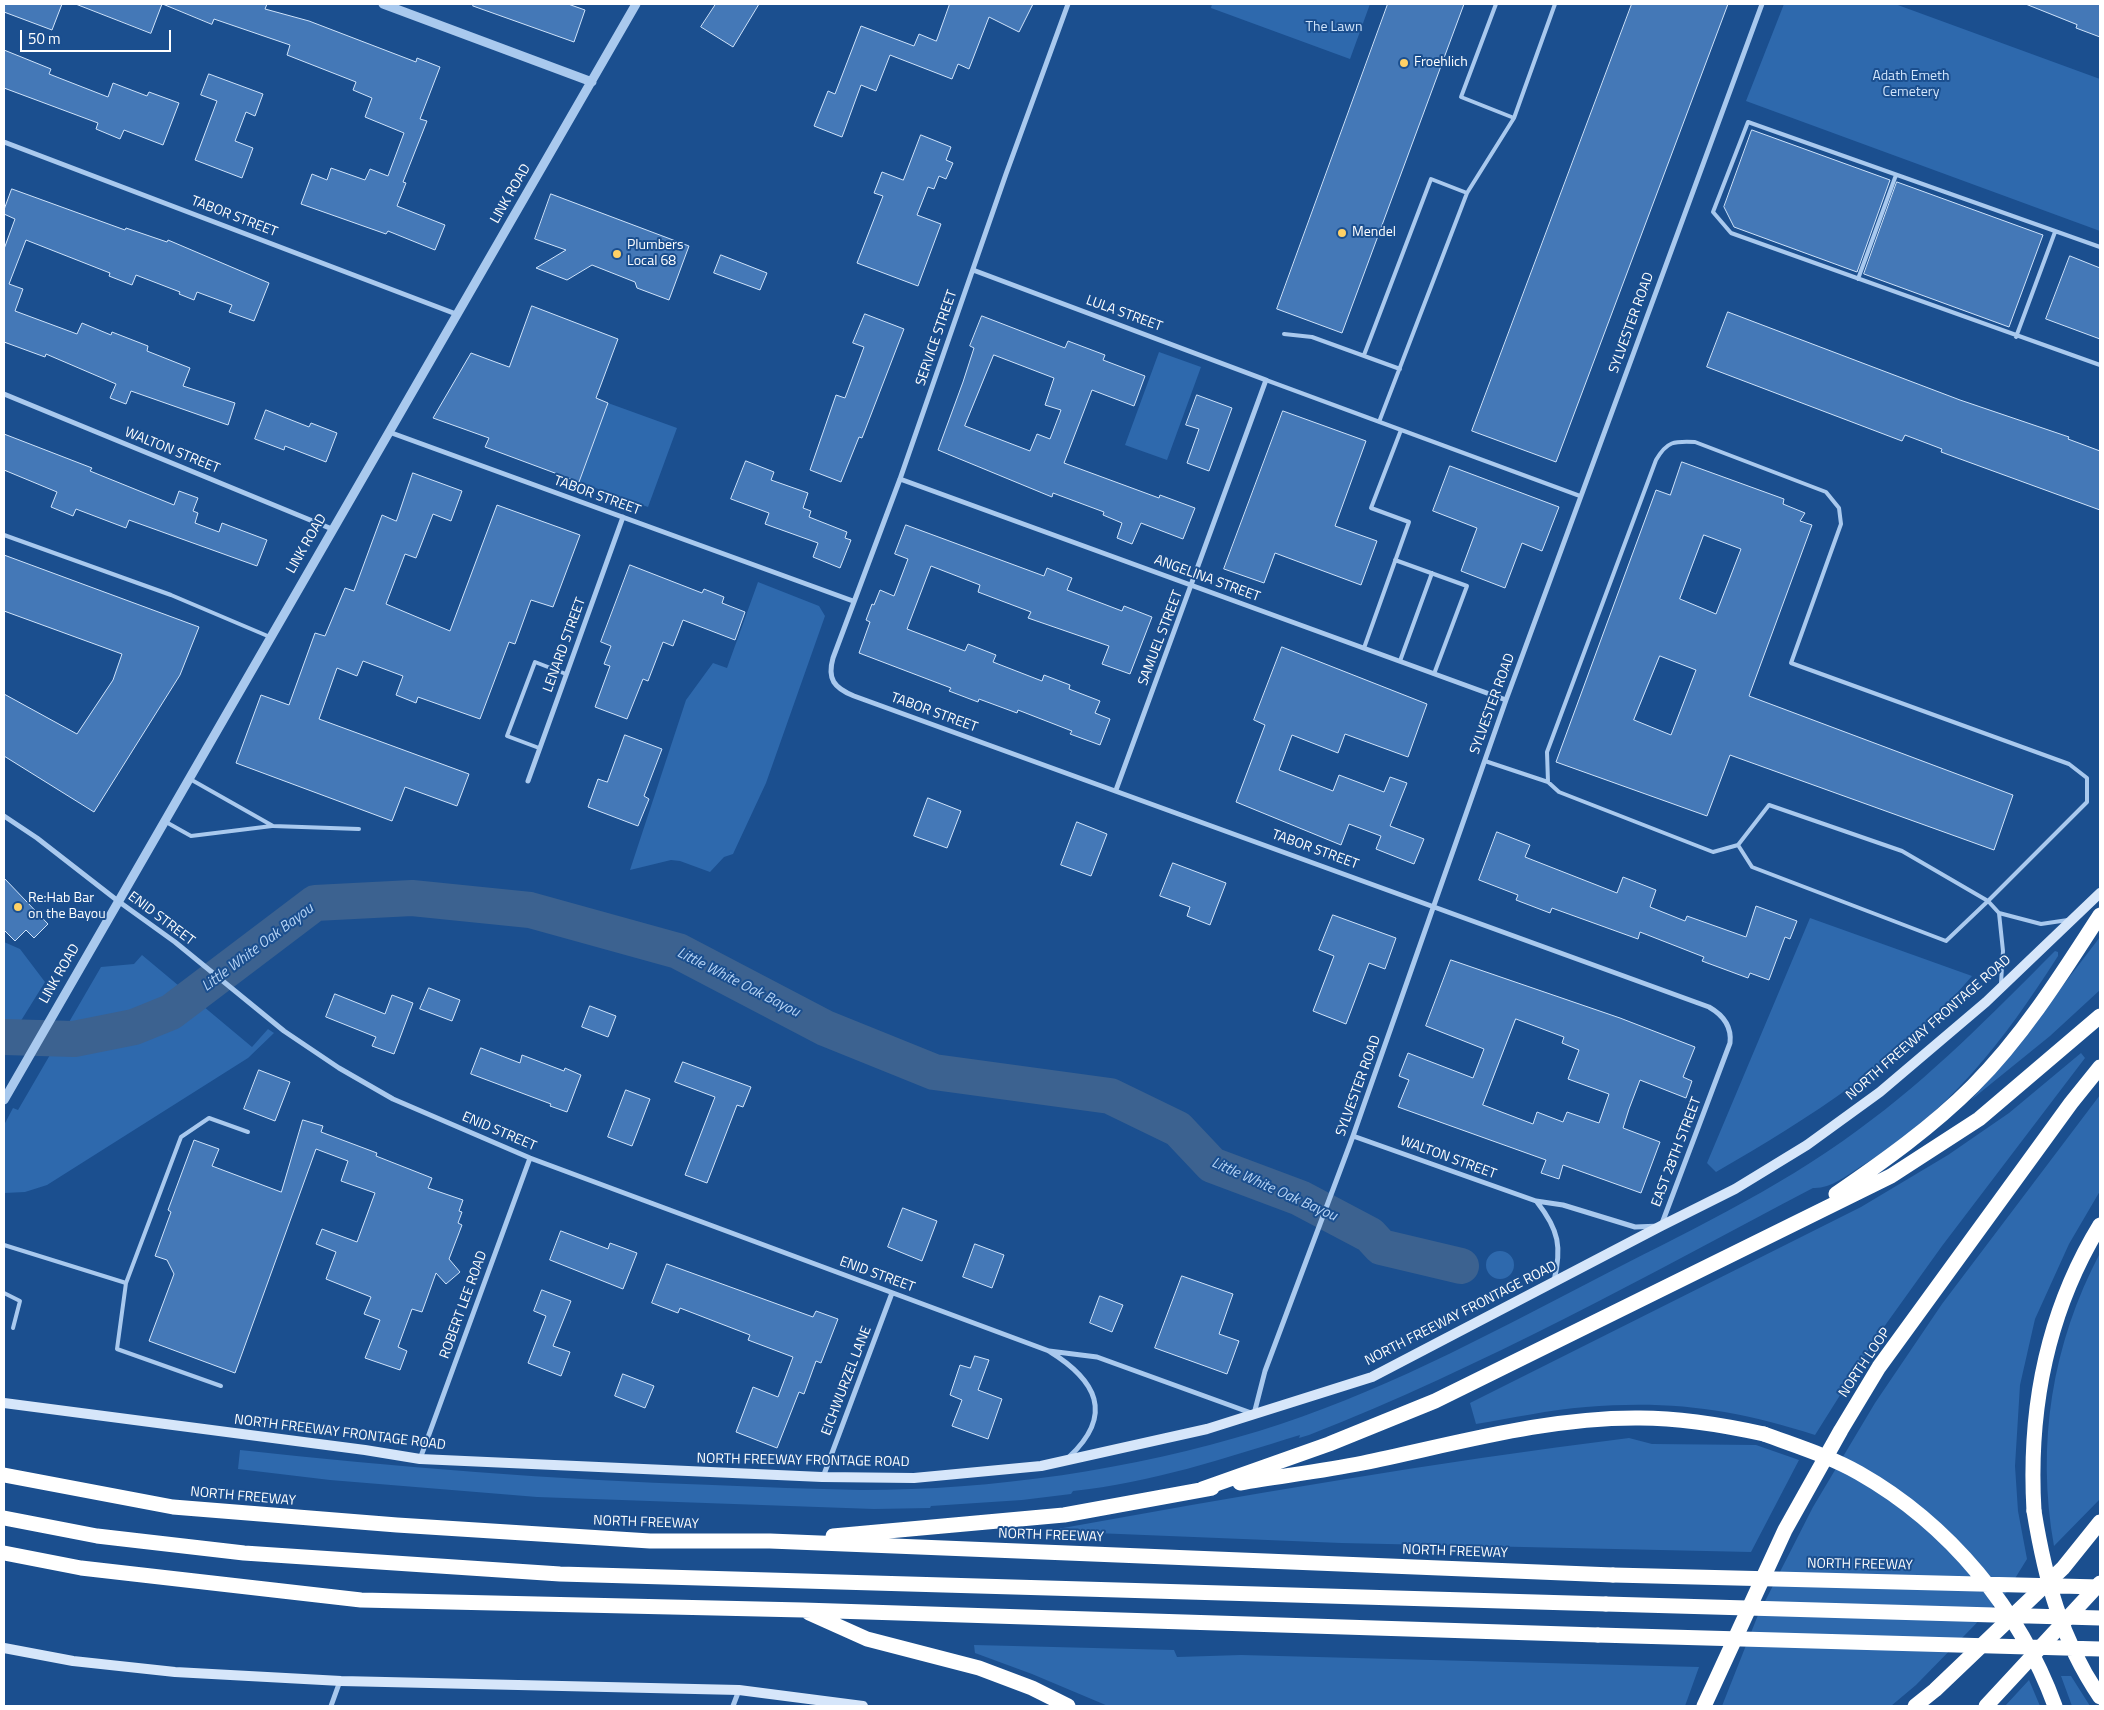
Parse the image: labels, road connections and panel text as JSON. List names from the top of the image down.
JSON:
{
  "streets": {
    "highway": ["NORTH LOOP", "NORTH FREEWAY"],
    "main road": ["NORTH FREEWAY FRONTAGE ROAD"],
    "street": [
      "LINK ROAD",
      "TABOR STREET",
      "LULA STREET",
      "SYLVESTER ROAD",
      "SERVICE STREET",
      "WALTON STREET",
      "ANGELINA STREET",
      "SAMUEL STREET",
      "LENARD STREET",
      "ENID STREET",
      "EAST 28TH STREET",
      "ROBERT LEE ROAD",
      "EICHWURZEL LANE"
    ]
  },
  "crossings": [
    ["LINK ROAD", "TABOR STREET"],
    ["LINK ROAD", "WALTON STREET"],
    ["LINK ROAD", "ENID STREET"],
    ["TABOR STREET", "SYLVESTER ROAD"],
    ["TABOR STREET", "SERVICE STREET"],
    ["TABOR STREET", "SAMUEL STREET"],
    ["TABOR STREET", "LENARD STREET"],
    ["TABOR STREET", "EAST 28TH STREET"],
    ["LULA STREET", "SERVICE STREET"],
    ["LULA STREET", "SAMUEL STREET"],
    ["SYLVESTER ROAD", "WALTON STREET"],
    ["SYLVESTER ROAD", "ANGELINA STREET"],
    ["SYLVESTER ROAD", "ENID STREET"],
    ["SYLVESTER ROAD", "NORTH FREEWAY FRONTAGE ROAD"],
    ["SERVICE STREET", "ANGELINA STREET"],
    ["WALTON STREET", "NORTH FREEWAY FRONTAGE ROAD"],
    ["WALTON STREET", "EAST 28TH STREET"],
    ["ANGELINA STREET", "SAMUEL STREET"],
    ["ENID STREET", "NORTH FREEWAY FRONTAGE ROAD"],
    ["ENID STREET", "ROBERT LEE ROAD"],
    ["ENID STREET", "EICHWURZEL LANE"],
    ["NORTH FREEWAY FRONTAGE ROAD", "EAST 28TH STREET"],
    ["NORTH FREEWAY FRONTAGE ROAD", "ROBERT LEE ROAD"],
    ["NORTH FREEWAY FRONTAGE ROAD", "EICHWURZEL LANE"]
  ],
  "water": ["Little White Oak Bayou"],
  "parks": ["The Lawn", "Adath Emeth Cemetery"],
  "places": [
    "Froehlich",
    "Mendel",
    "Plumbers Local 68",
    "Re:Hab Bar on the Bayou"
  ],
  "scale_bar": "50 m"
}
